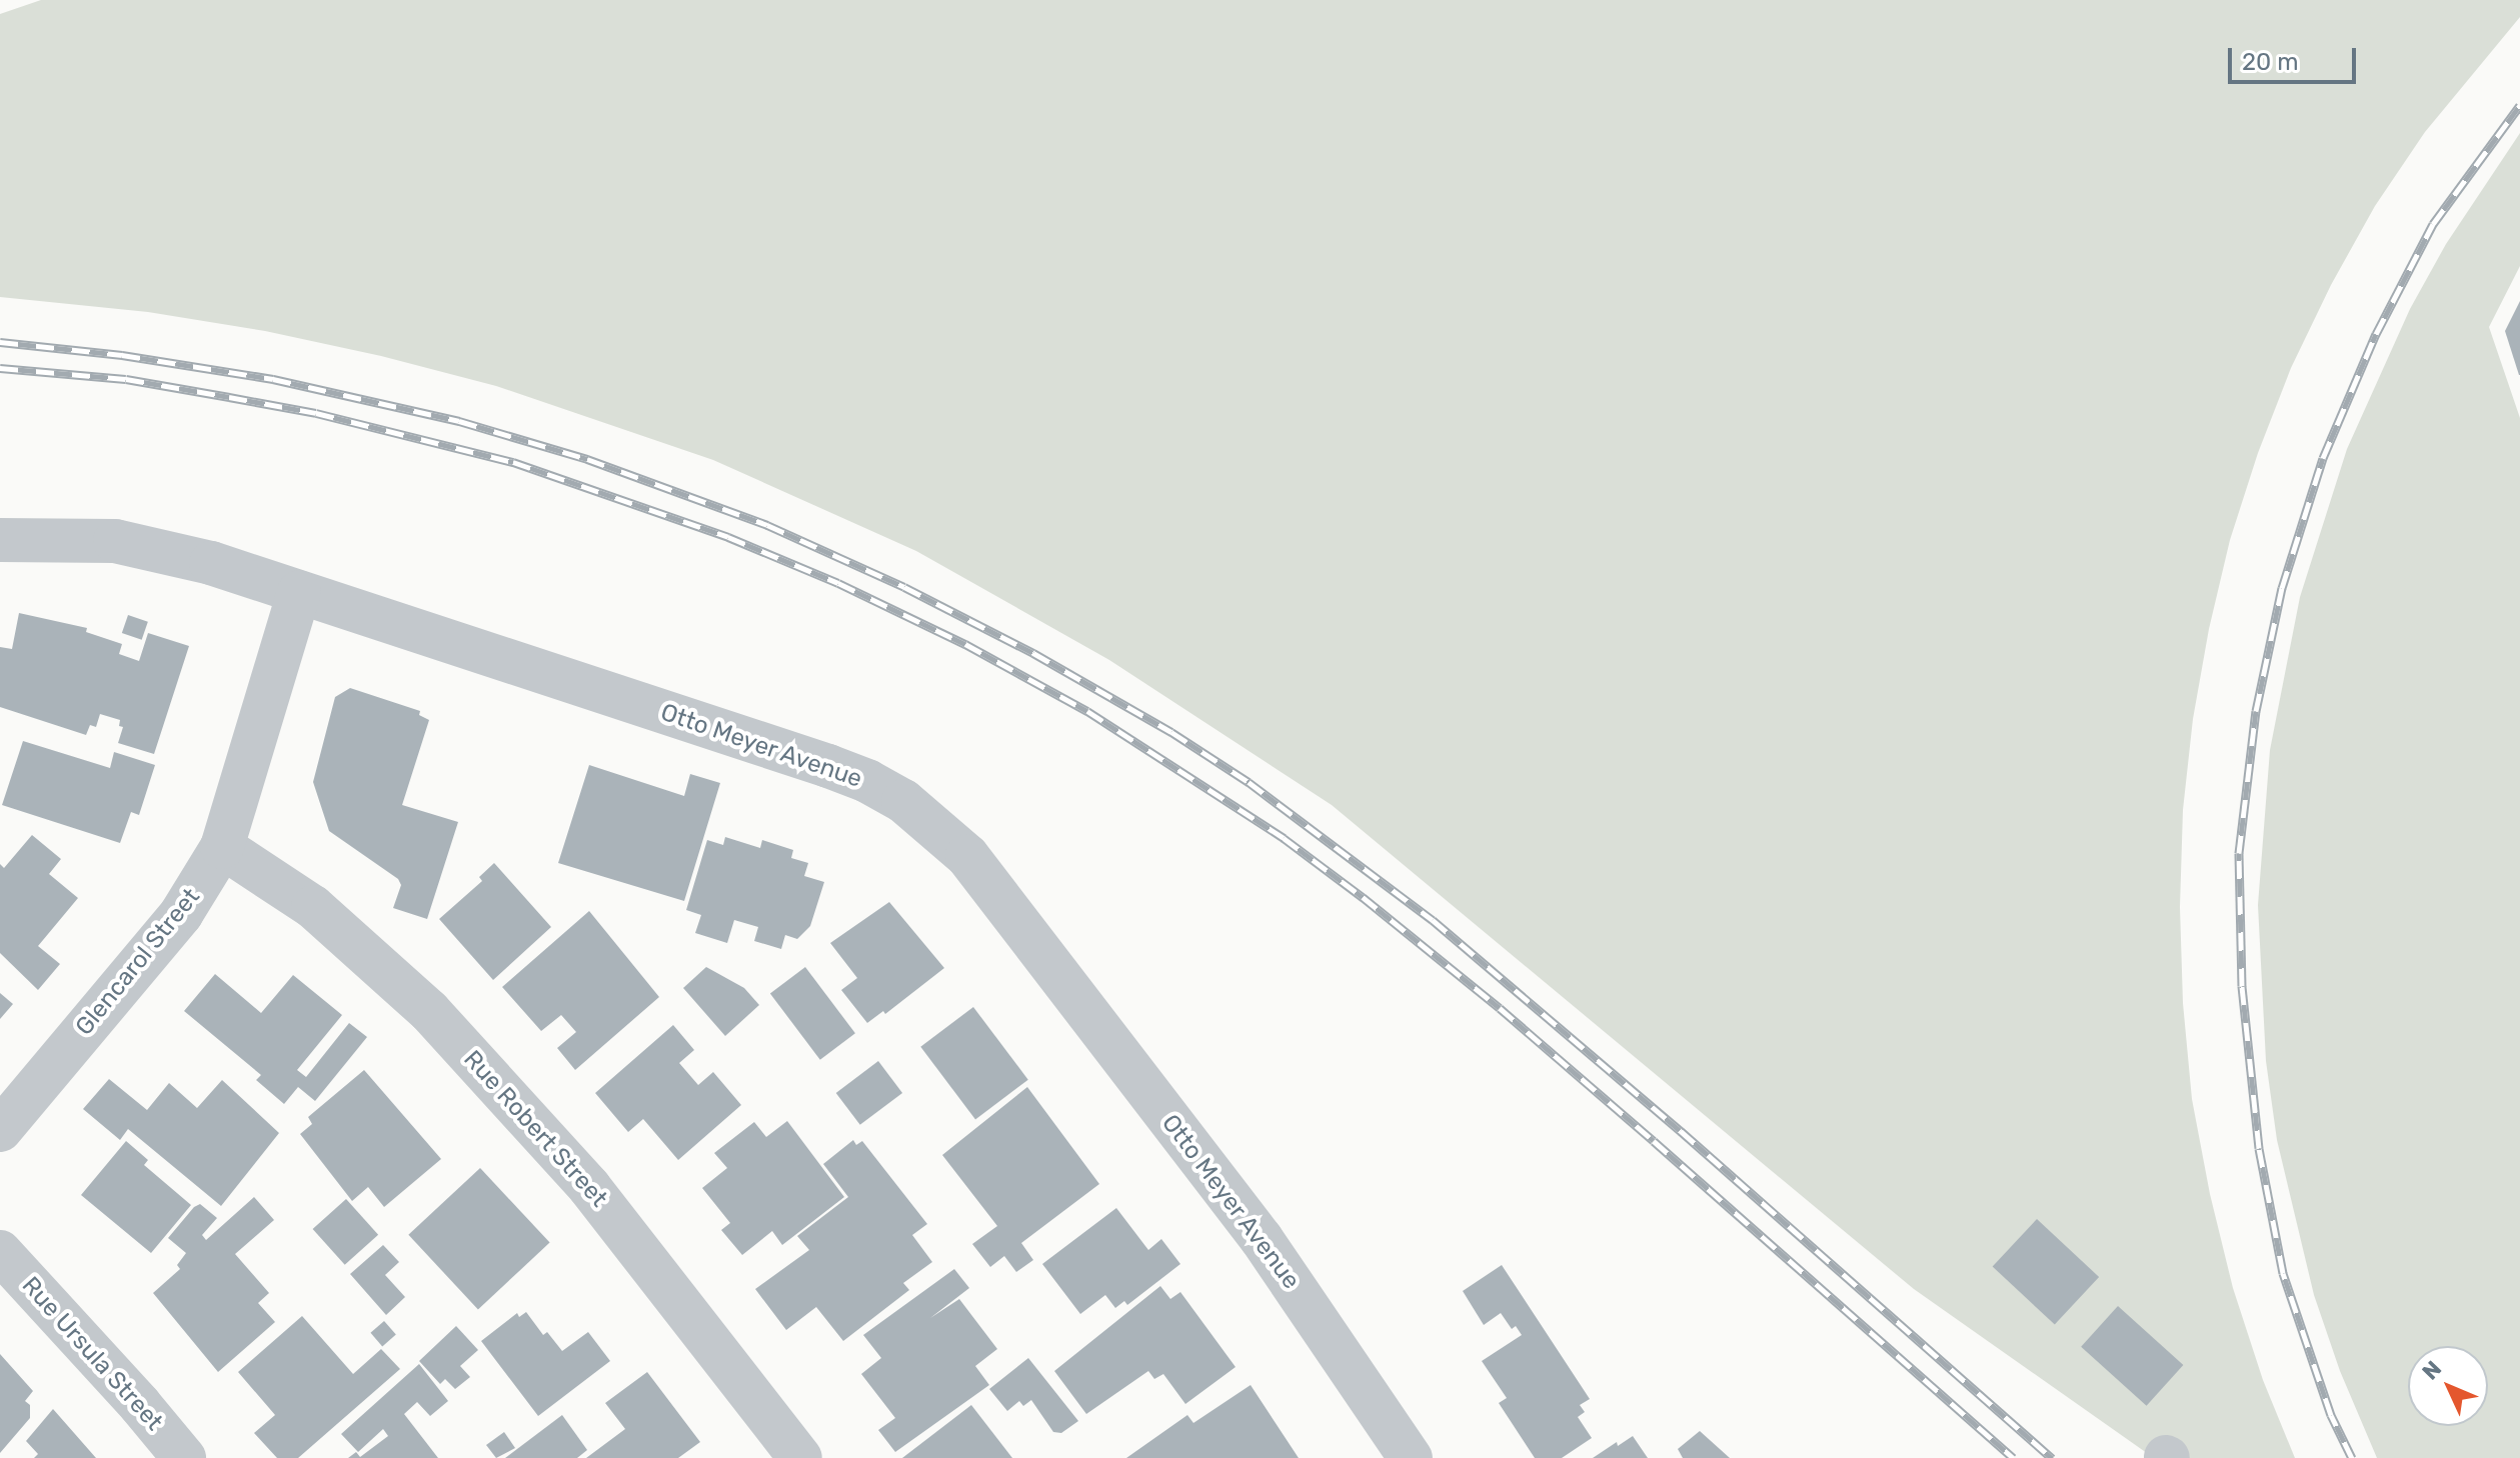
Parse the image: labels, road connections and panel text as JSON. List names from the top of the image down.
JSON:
{
  "streets": {
    "street": [
      "Otto Meyer Avenue",
      "Glencarol Street",
      "Rue Robert Street",
      "Rue Ursula Street"
    ]
  },
  "crossings": [
    ["Otto Meyer Avenue", "Glencarol Street"],
    ["Glencarol Street", "Rue Robert Street"]
  ],
  "scale_bar": "20 m",
  "north": "top left"
}
